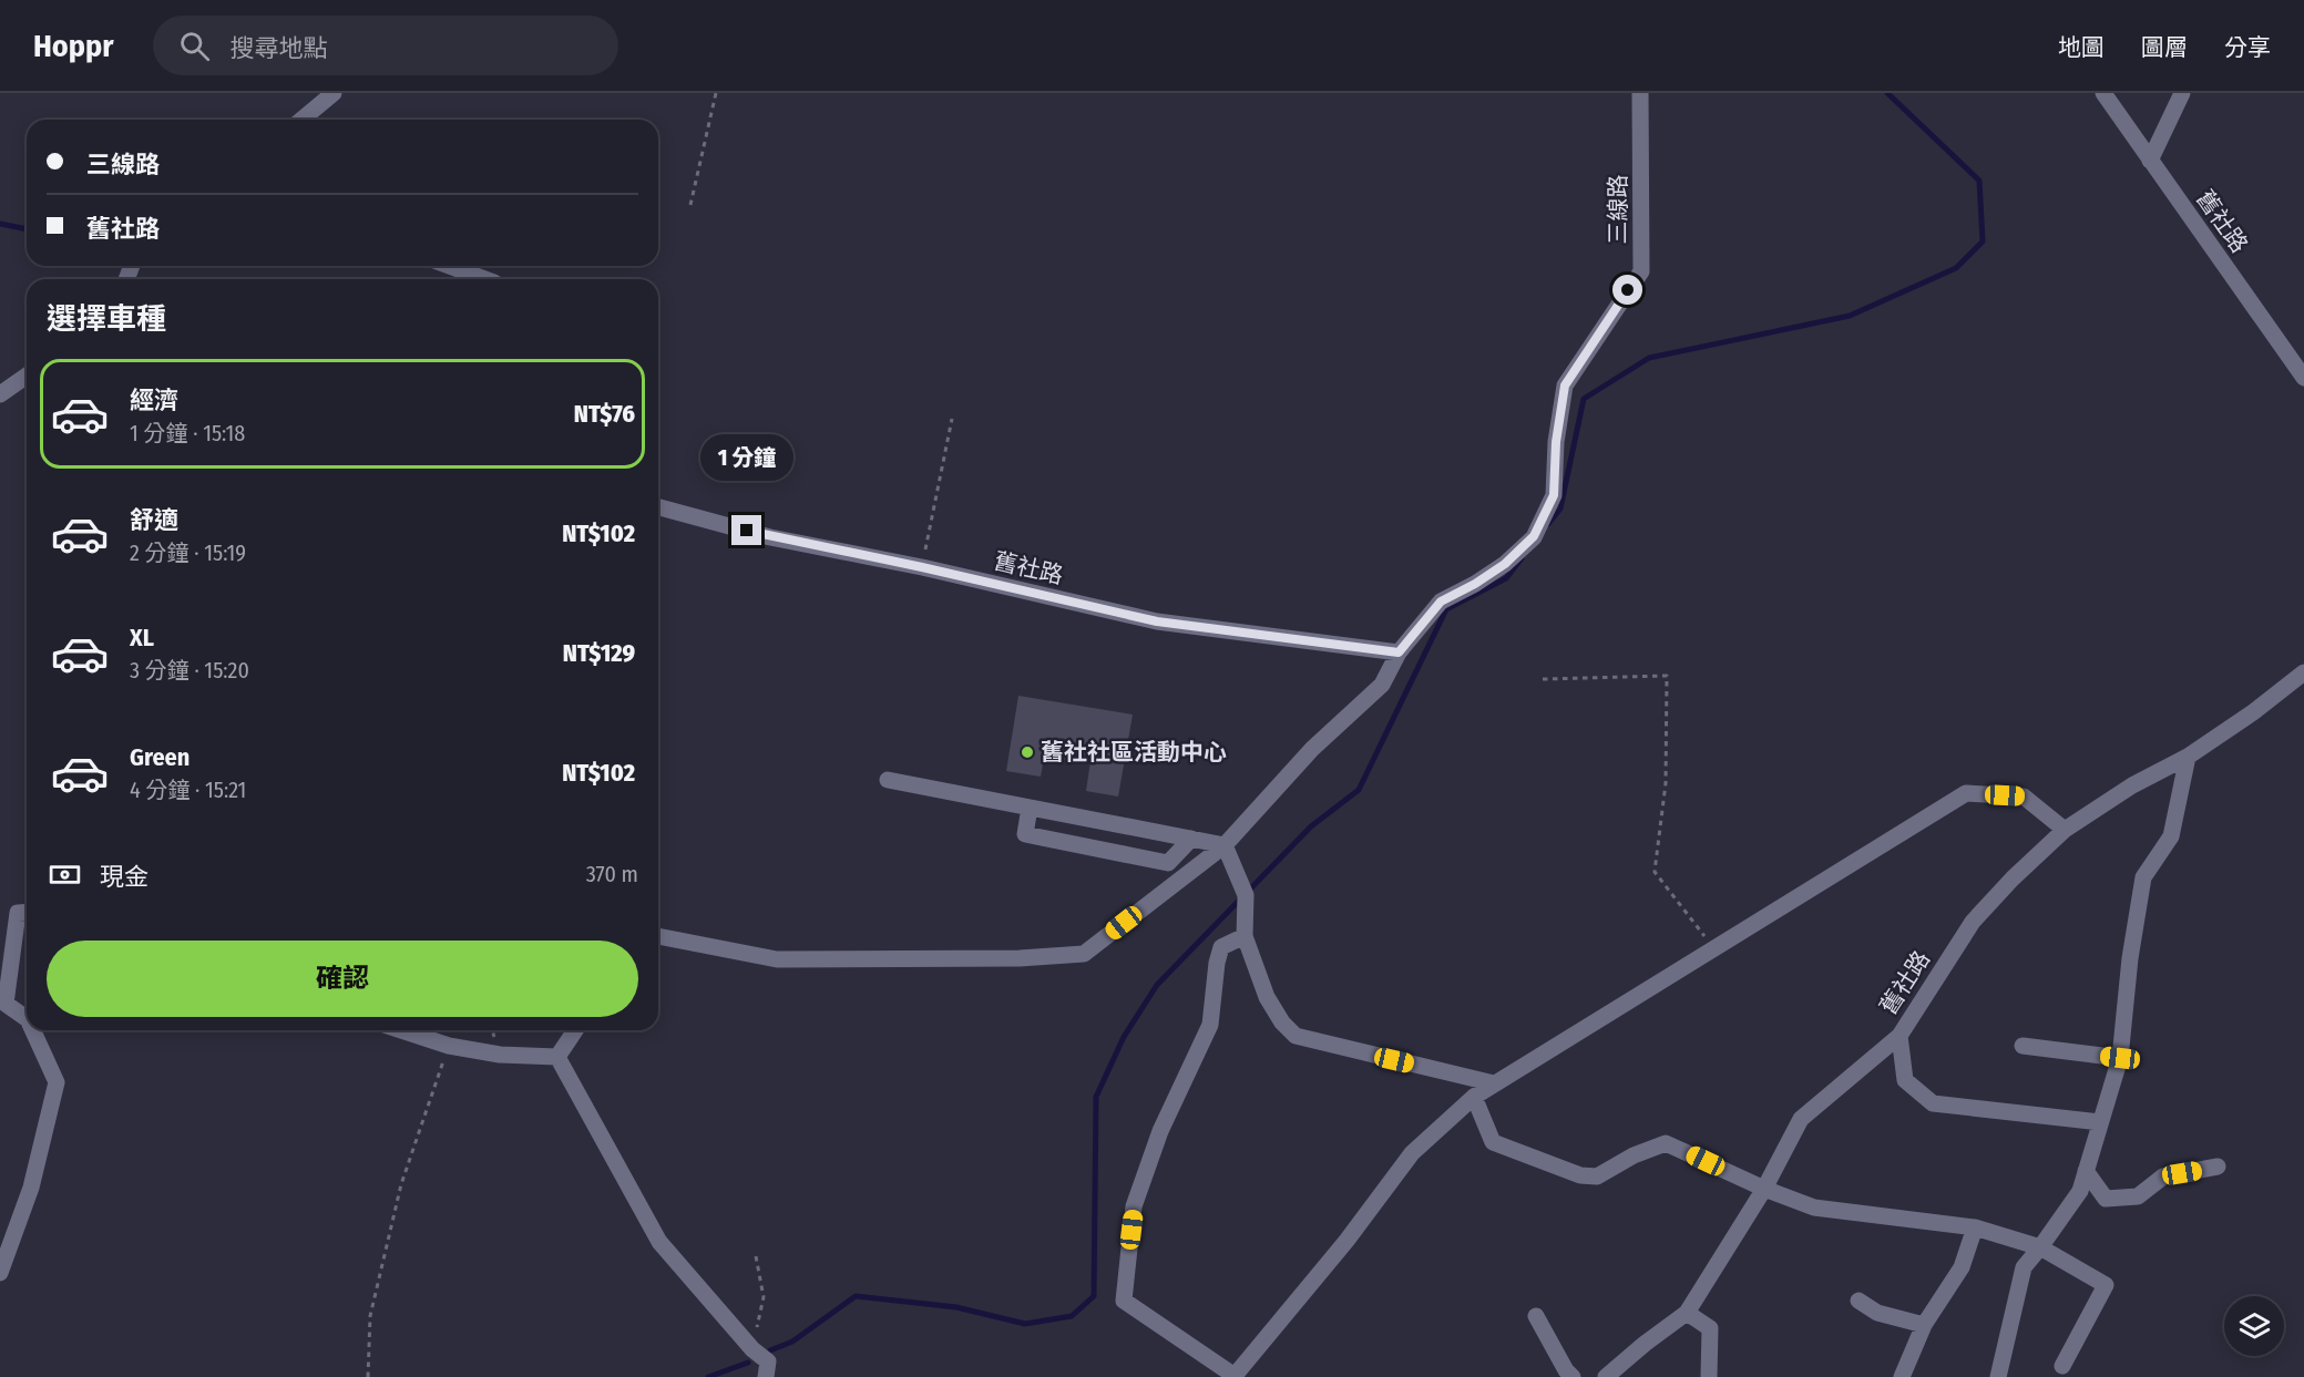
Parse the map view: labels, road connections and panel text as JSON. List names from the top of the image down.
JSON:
{
  "streets": {
    "street": ["三線路", "舊社路"]
  },
  "crossings": [
    ["三線路", "舊社路"]
  ],
  "places": ["舊社社區活動中心"],
  "page": {
    "header": "Hoppr",
    "search": "搜尋地點",
    "nav": ["地圖", "圖層", "分享"],
    "banner": ["三線路", "舊社路"],
    "heading": "選擇車種",
    "list": [
      {
        "name": "經濟",
        "note": "1 分鐘 · 15:18",
        "value": "NT$76"
      },
      {
        "name": "舒適",
        "note": "2 分鐘 · 15:19",
        "value": "NT$102"
      },
      {
        "name": "XL",
        "note": "3 分鐘 · 15:20",
        "value": "NT$129"
      },
      {
        "name": "Green",
        "note": "4 分鐘 · 15:21",
        "value": "NT$102"
      }
    ],
    "bubble": "1 分鐘",
    "pay": ["現金", "370 m"],
    "buttons": "確認"
  }
}
